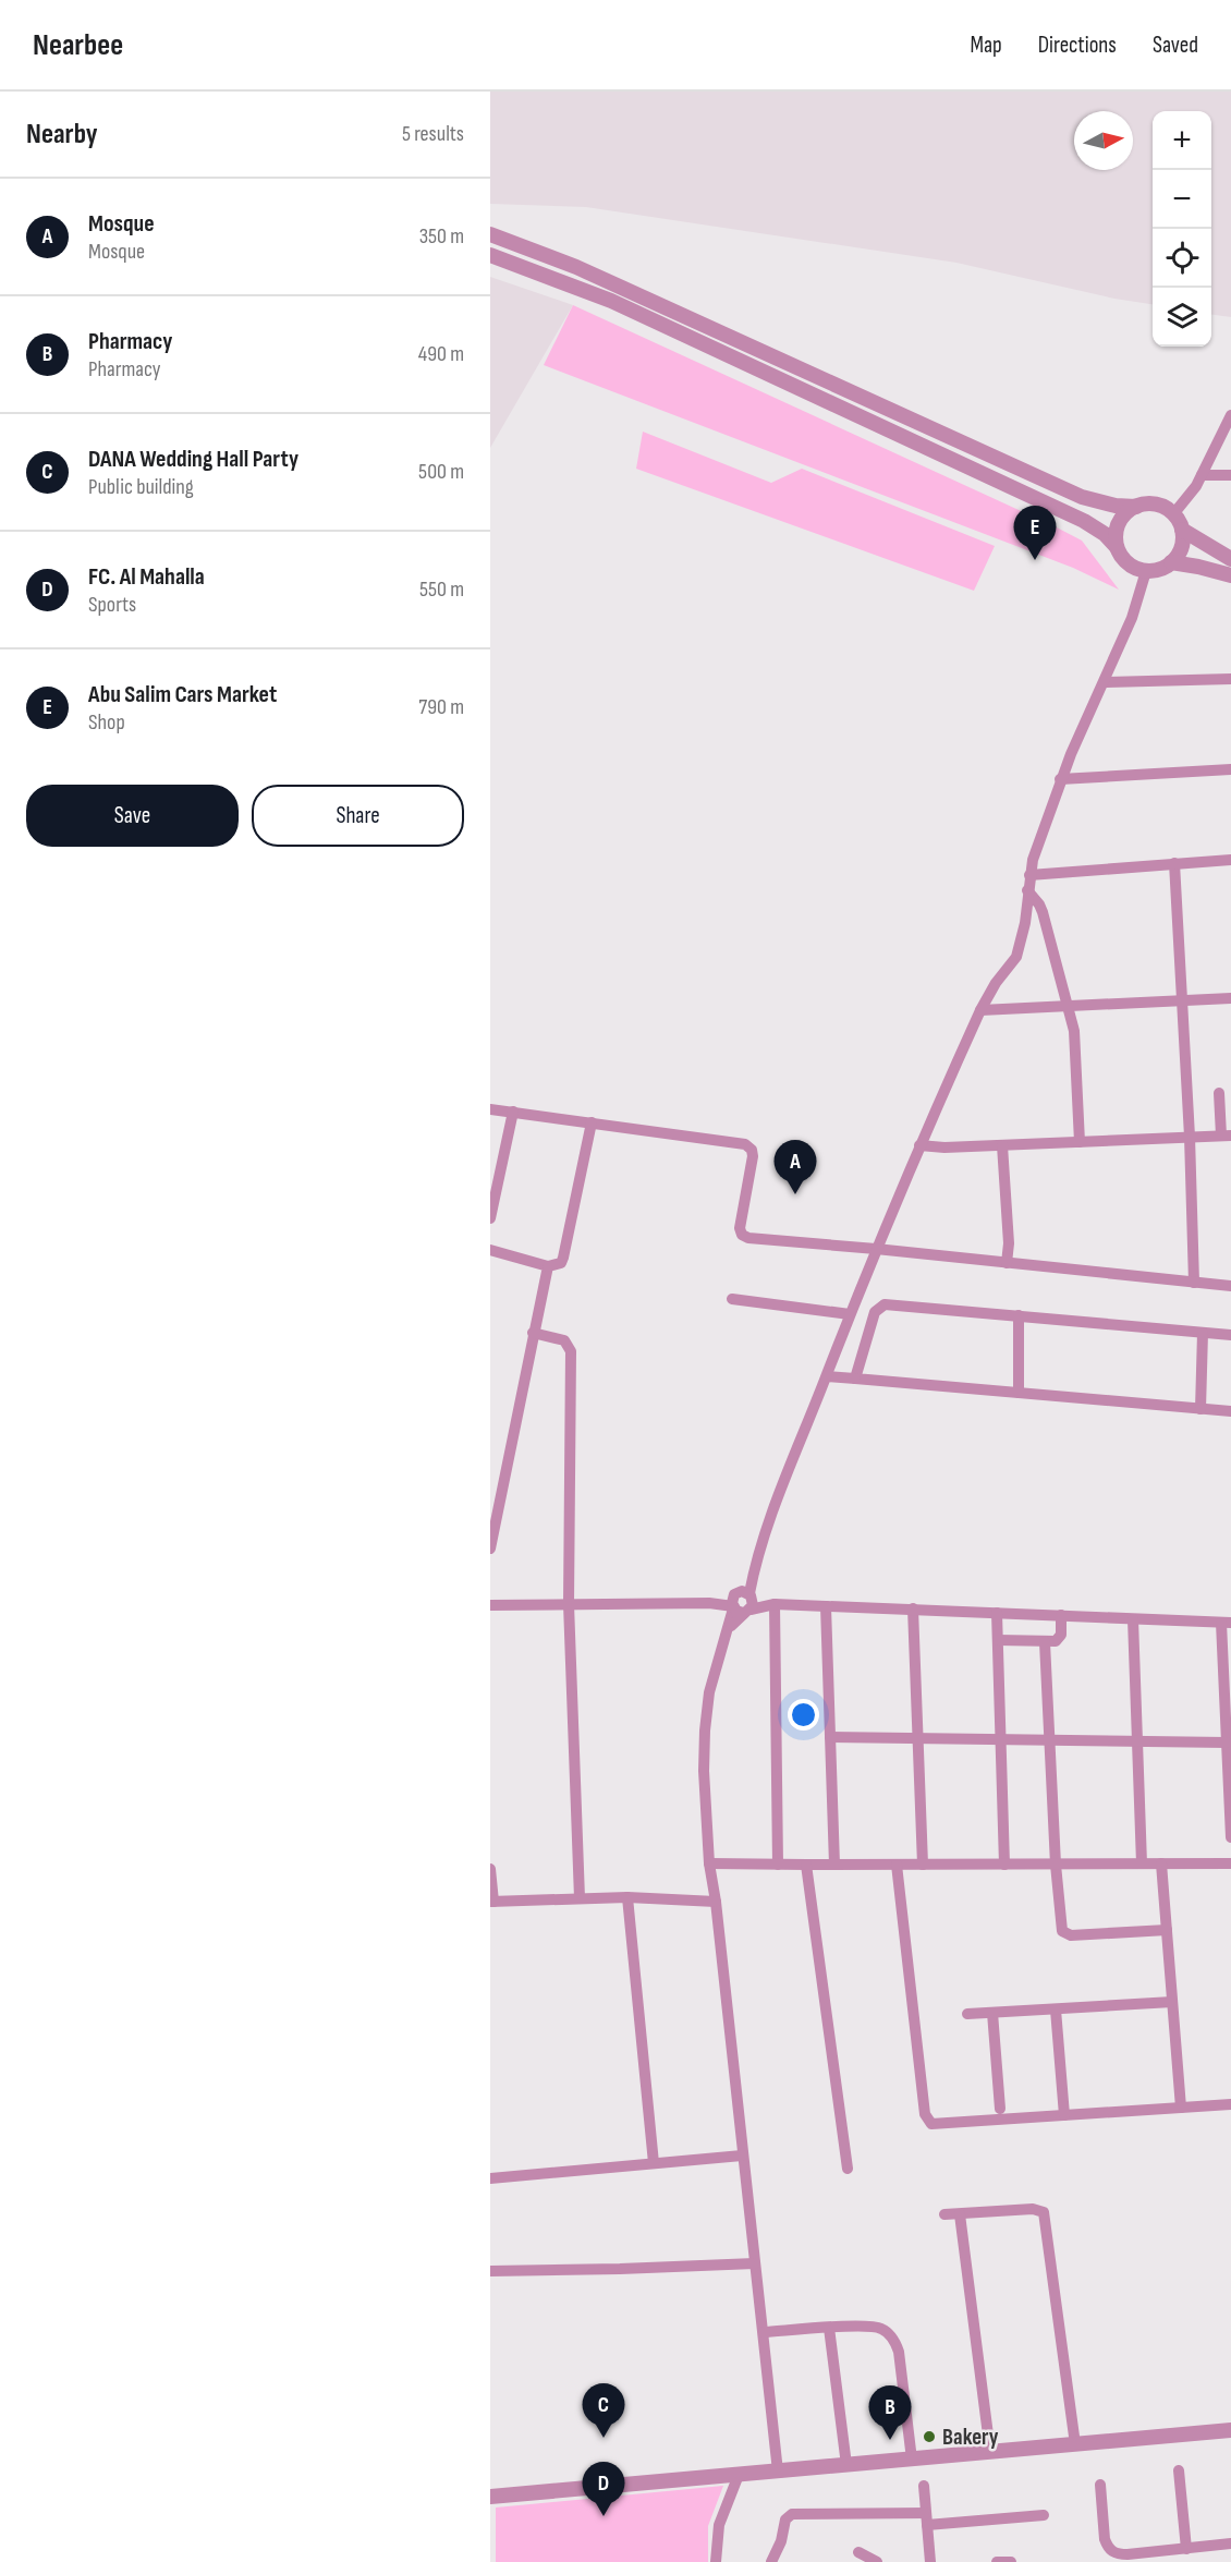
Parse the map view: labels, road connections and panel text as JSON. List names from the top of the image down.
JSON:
{
  "places": ["Bakery"],
  "north": "right",
  "page": {
    "header": "Nearbee",
    "nav": ["Map", "Directions", "Saved"],
    "heading": ["Nearby", "5 results"],
    "map_buttons": ["+", "−"],
    "list": [
      {
        "mark": "A",
        "name": "Mosque",
        "note": "Mosque",
        "value": "350 m"
      },
      {
        "mark": "B",
        "name": "Pharmacy",
        "note": "Pharmacy",
        "value": "490 m"
      },
      {
        "mark": "C",
        "name": "DANA Wedding Hall Party",
        "note": "Public building",
        "value": "500 m"
      },
      {
        "mark": "D",
        "name": "FC. Al Mahalla",
        "note": "Sports",
        "value": "550 m"
      },
      {
        "mark": "E",
        "name": "Abu Salim Cars Market",
        "note": "Shop",
        "value": "790 m"
      }
    ],
    "pins": [
      "E",
      "A",
      "C",
      "B",
      "D"
    ],
    "buttons": ["Save", "Share"]
  }
}
